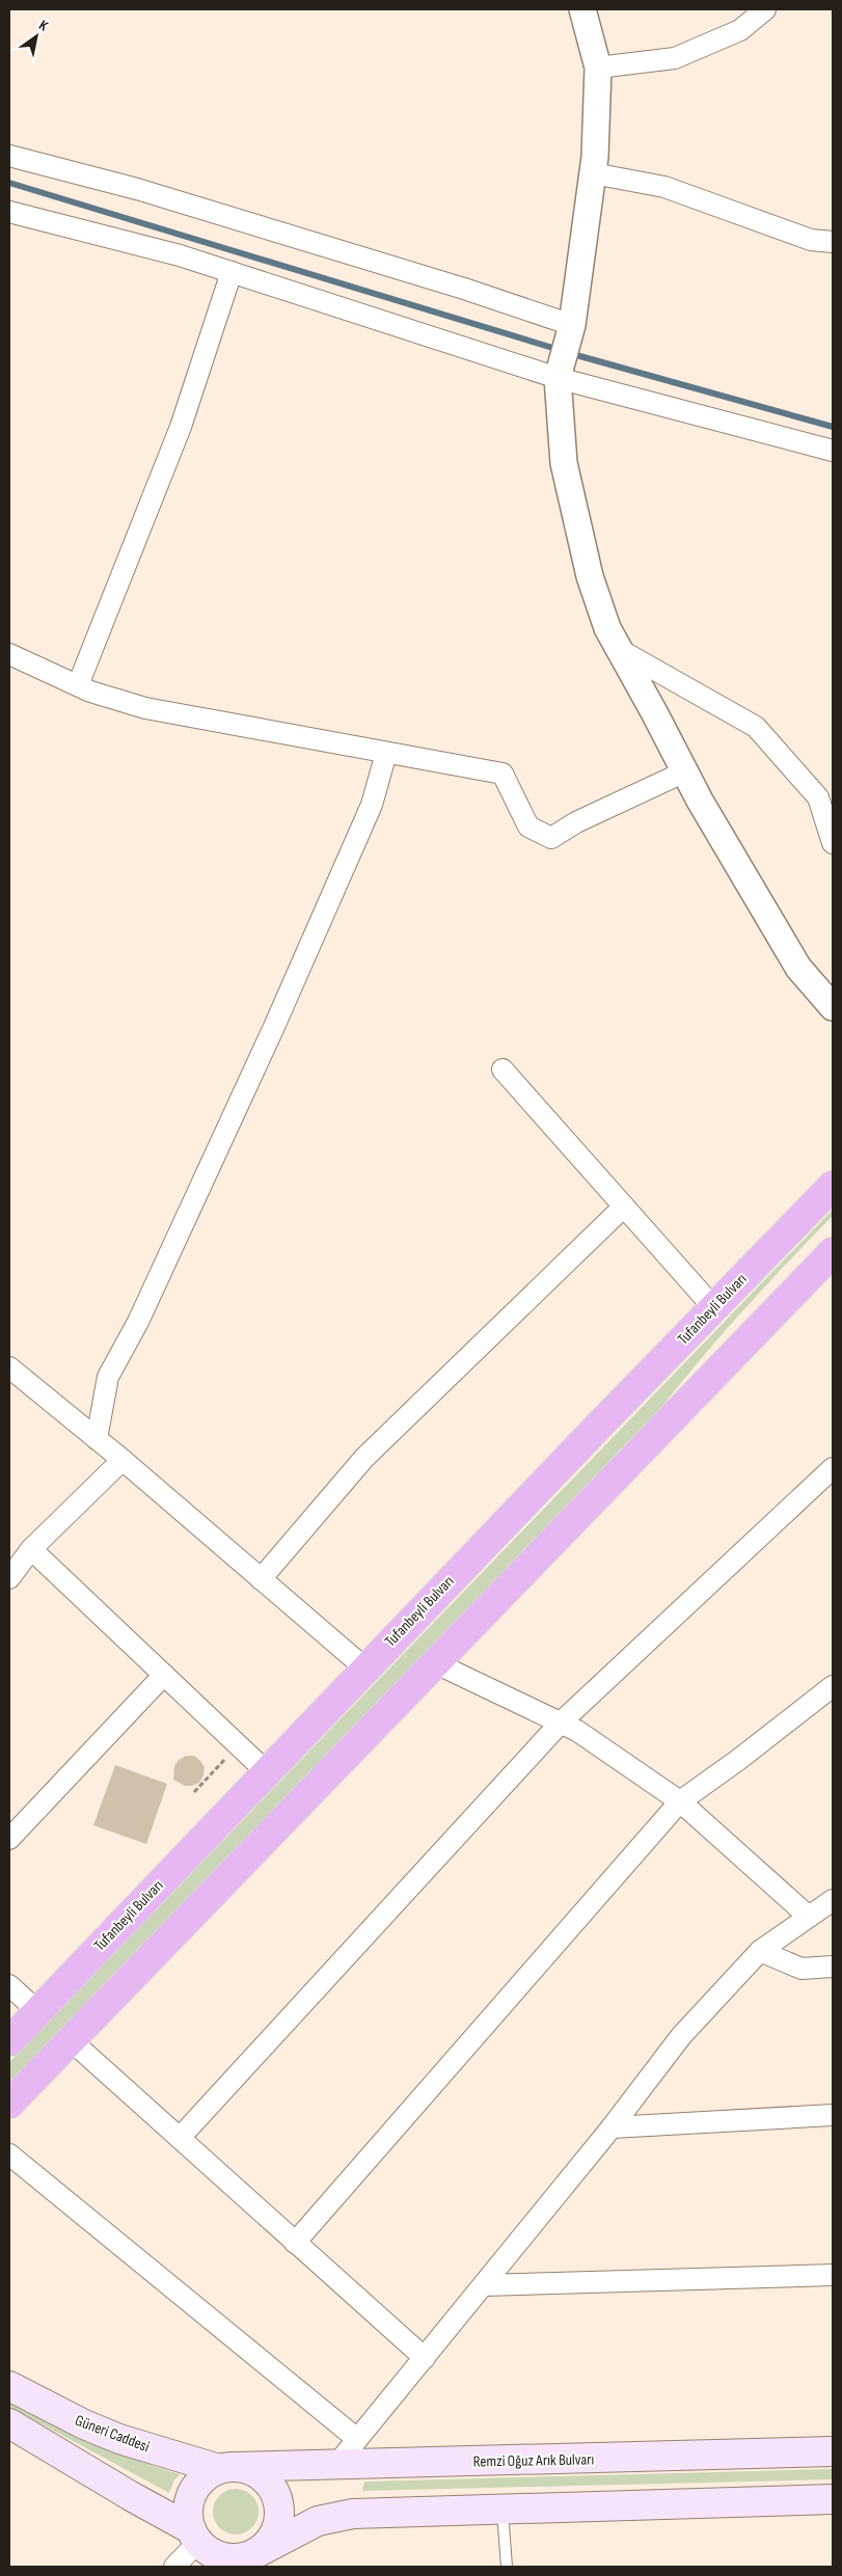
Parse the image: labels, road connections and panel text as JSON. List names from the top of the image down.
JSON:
{
  "streets": {
    "highway": ["Tufanbeyli Bulvarı"],
    "main road": ["Güneri Caddesi", "Remzi Oğuz Arık Bulvarı"]
  },
  "crossings": [
    ["Güneri Caddesi", "Remzi Oğuz Arık Bulvarı"]
  ],
  "north": "top right"
}
